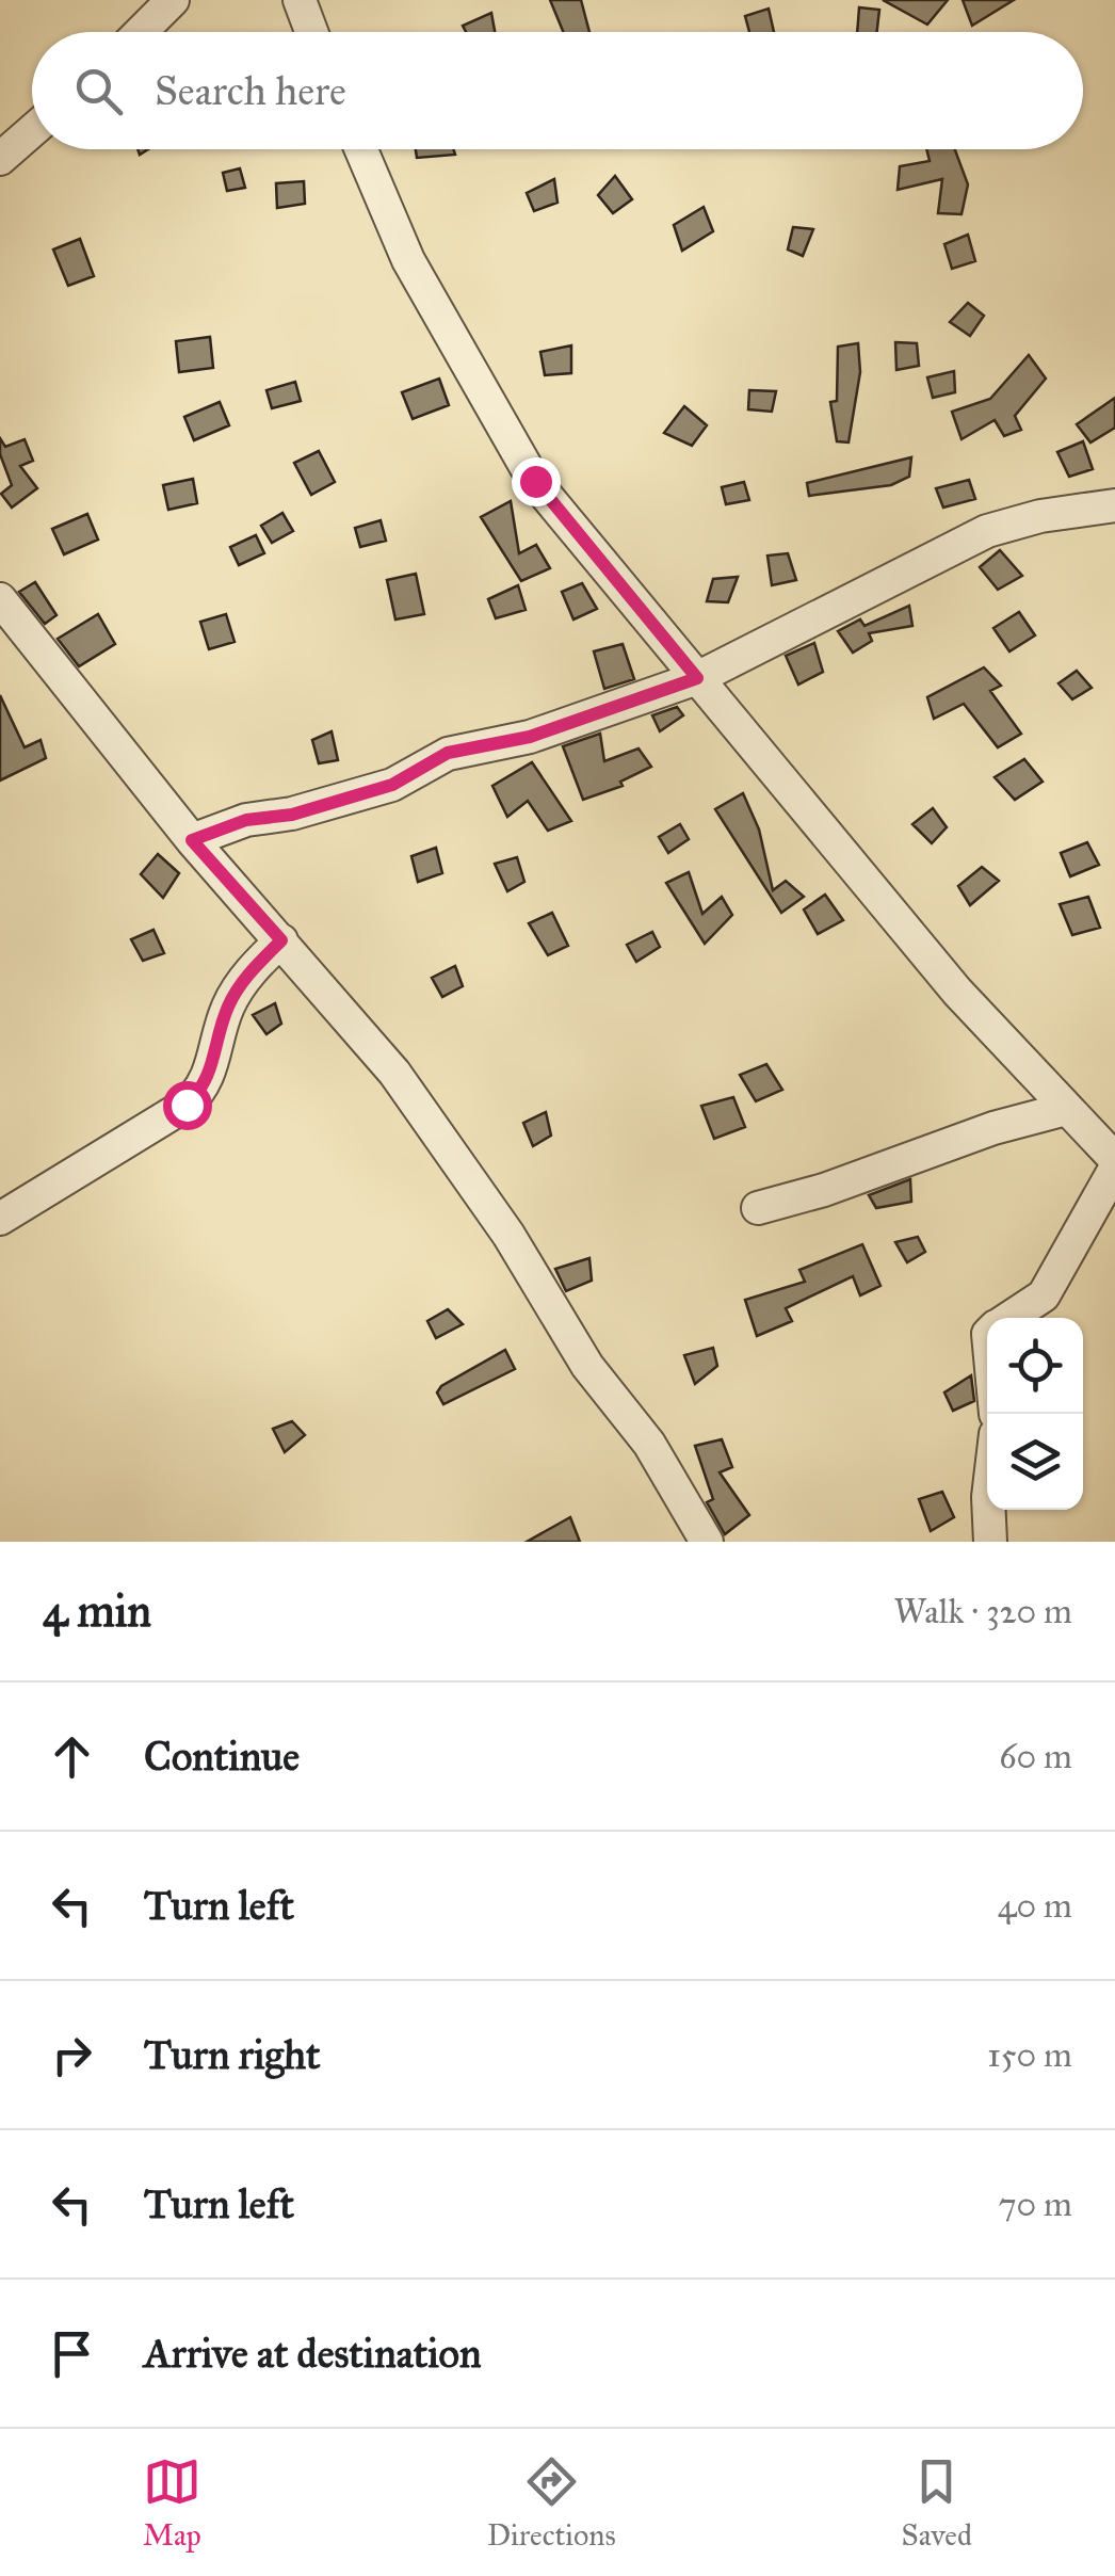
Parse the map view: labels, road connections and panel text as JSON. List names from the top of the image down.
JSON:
{
  "page": {
    "search": "Search here",
    "heading": ["4 min", "Walk · 320 m"],
    "list": [
      ["Continue", "60 m"],
      ["Turn left", "40 m"],
      ["Turn right", "150 m"],
      ["Turn left", "70 m"],
      "Arrive at destination"
    ],
    "nav": ["Map", "Directions", "Saved"]
  }
}
